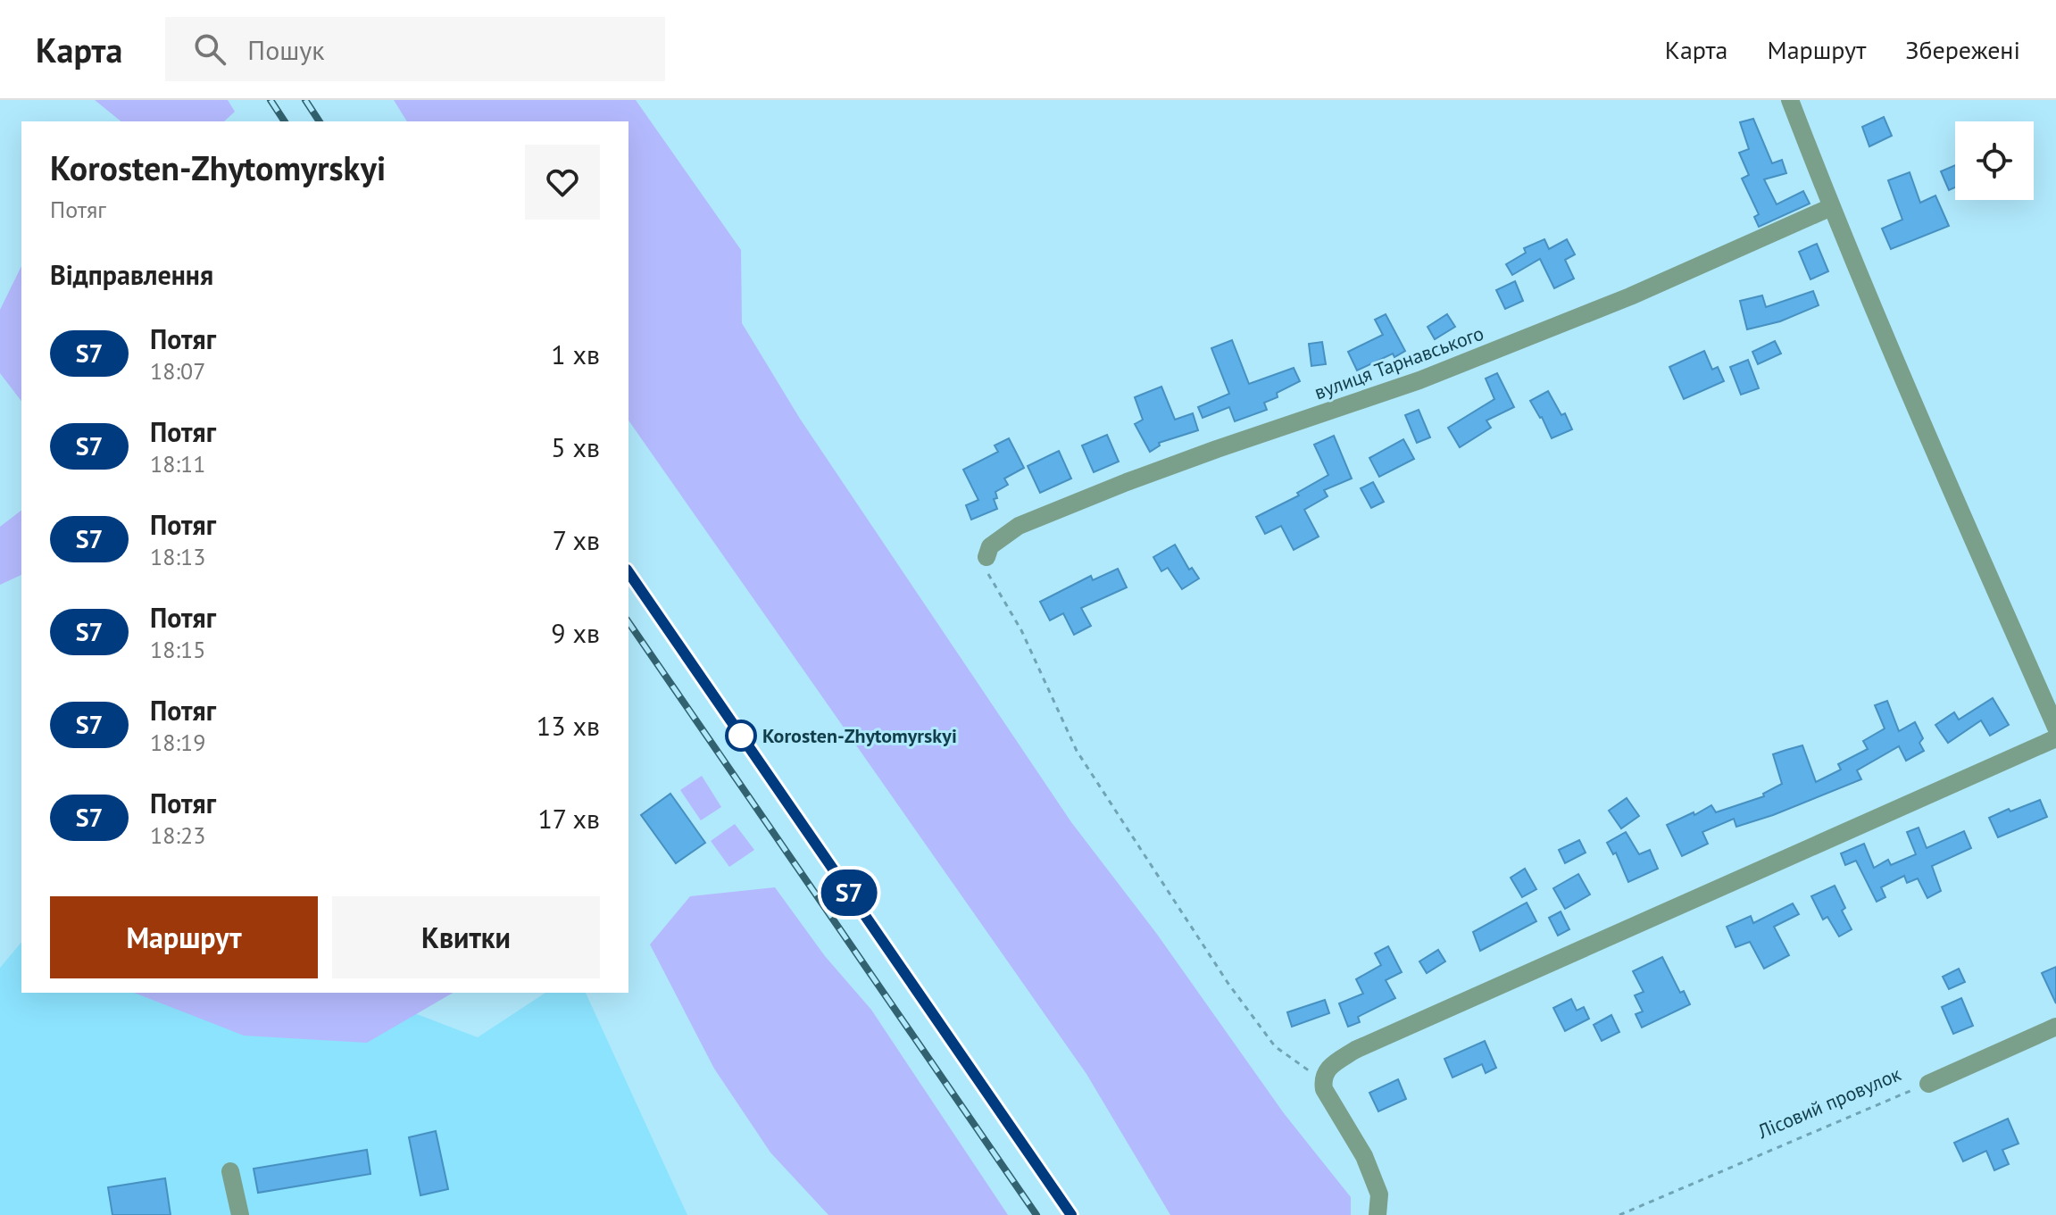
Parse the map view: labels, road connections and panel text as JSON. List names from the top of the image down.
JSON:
{
  "streets": {
    "street": ["вулиця Тарнавського", "Лісовий провулок"]
  },
  "places": ["Korosten-Zhytomyrskyi"],
  "page": {
    "header": "Карта",
    "search": "Пошук",
    "nav": ["Карта", "Маршрут", "Збережені"],
    "on_map": "S7",
    "heading": [
      ["Korosten-Zhytomyrskyi", "Потяг"],
      "Відправлення"
    ],
    "list": [
      {
        "mark": "S7",
        "name": "Потяг",
        "note": "18:07",
        "value": "1 хв"
      },
      {
        "mark": "S7",
        "name": "Потяг",
        "note": "18:11",
        "value": "5 хв"
      },
      {
        "mark": "S7",
        "name": "Потяг",
        "note": "18:13",
        "value": "7 хв"
      },
      {
        "mark": "S7",
        "name": "Потяг",
        "note": "18:15",
        "value": "9 хв"
      },
      {
        "mark": "S7",
        "name": "Потяг",
        "note": "18:19",
        "value": "13 хв"
      },
      {
        "mark": "S7",
        "name": "Потяг",
        "note": "18:23",
        "value": "17 хв"
      }
    ],
    "buttons": ["Маршрут", "Квитки"]
  }
}
